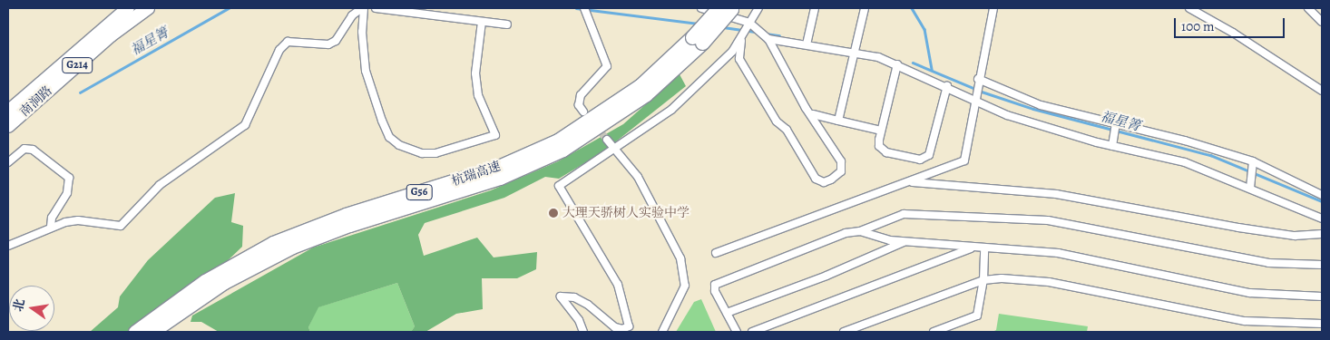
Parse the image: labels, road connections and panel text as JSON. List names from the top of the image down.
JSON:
{
  "streets": {
    "highway": [
      "G214",
      "南涧路",
      "杭瑞高速",
      "G56"
    ]
  },
  "water": ["福星箐"],
  "places": ["大理天骄树人实验中学"],
  "scale_bar": "100 m",
  "north": "left"
}
